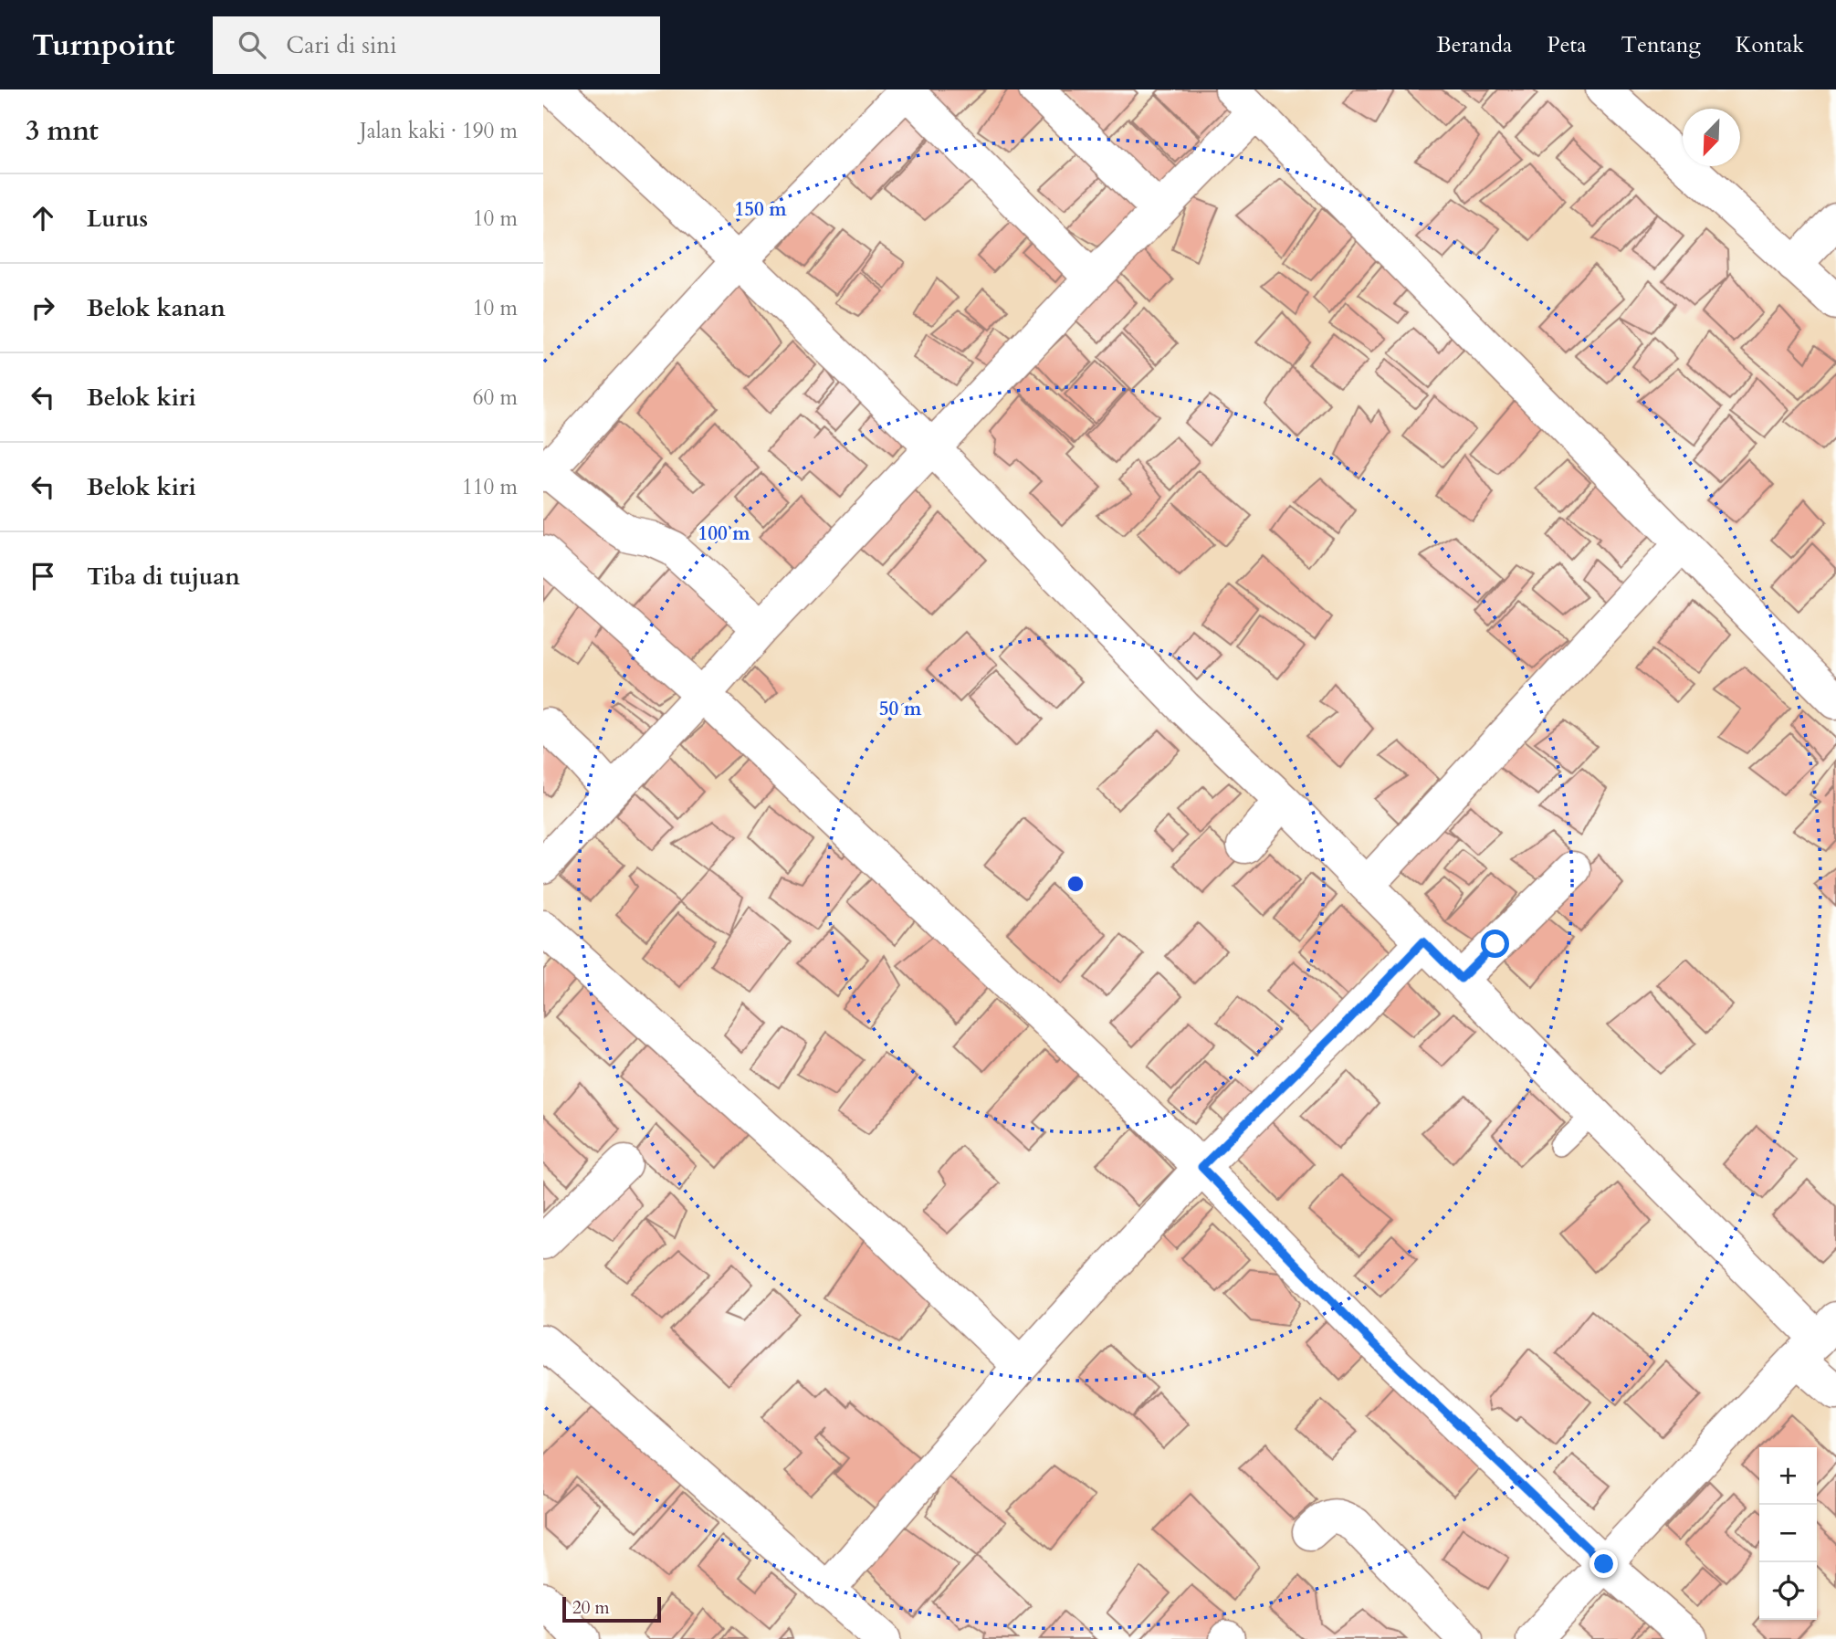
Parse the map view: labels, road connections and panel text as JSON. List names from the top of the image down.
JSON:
{
  "scale_bar": "20 m",
  "north": "bottom left",
  "page": {
    "header": "Turnpoint",
    "search": "Cari di sini",
    "nav": [
      "Beranda",
      "Peta",
      "Tentang",
      "Kontak"
    ],
    "heading": ["3 mnt", "Jalan kaki · 190 m"],
    "list": [
      ["Lurus", "10 m"],
      ["Belok kanan", "10 m"],
      ["Belok kiri", "60 m"],
      ["Belok kiri", "110 m"],
      "Tiba di tujuan"
    ],
    "map_buttons": ["+", "−"],
    "scale": "20 m"
  },
  "rings": ["150 m", "100 m", "50 m"]
}
